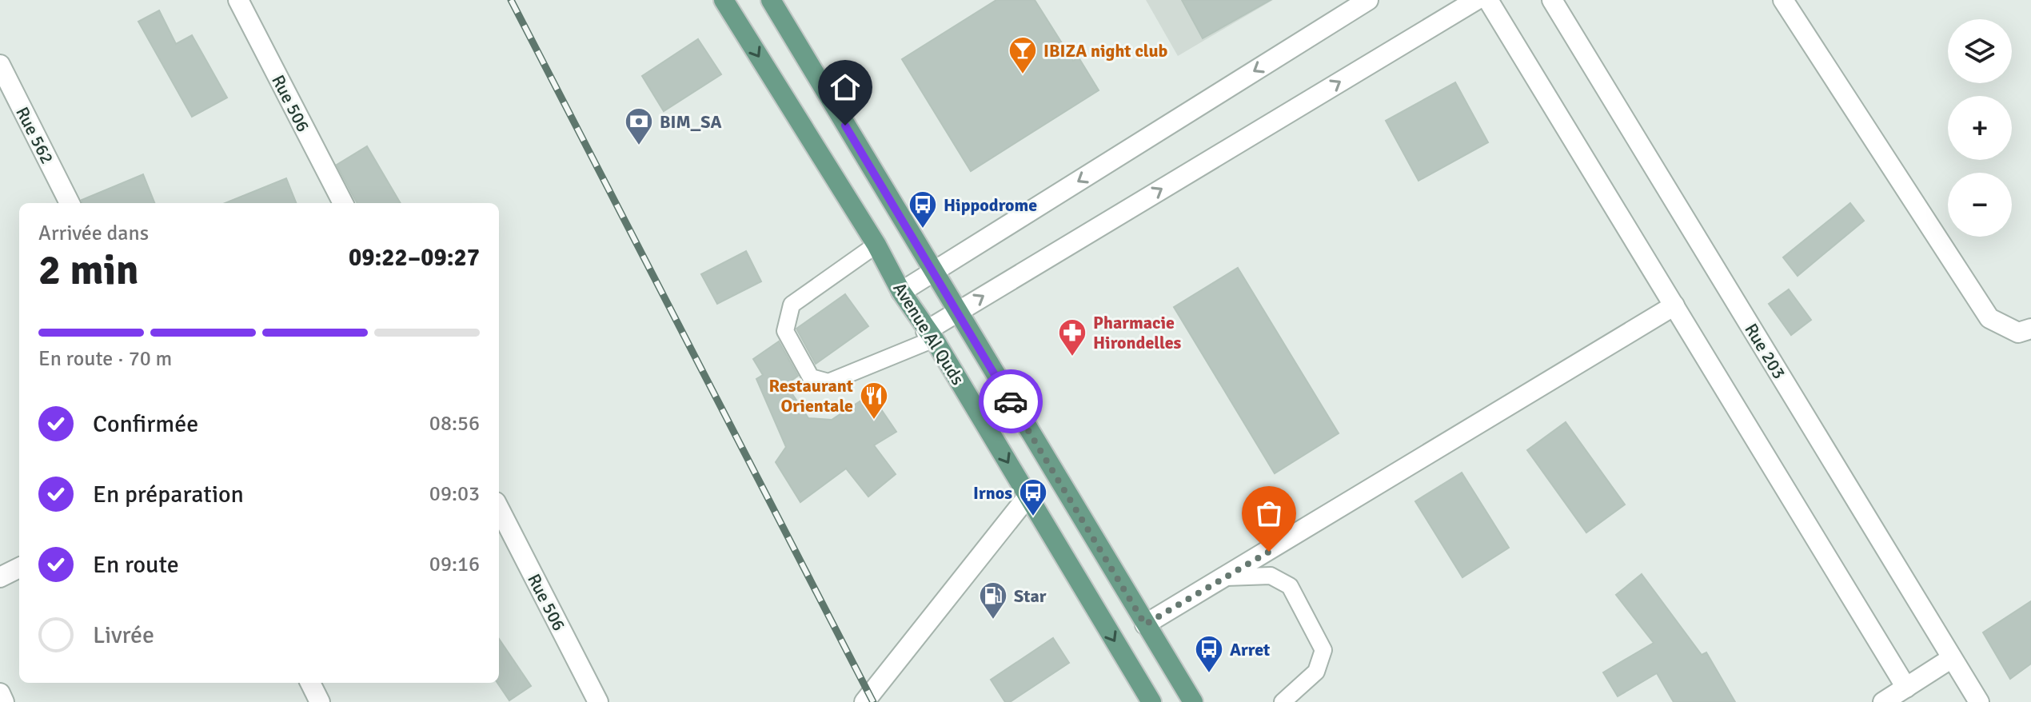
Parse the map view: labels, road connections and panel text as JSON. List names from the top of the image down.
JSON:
{
  "streets": {
    "main road": ["Avenue Al Quds"],
    "street": ["Rue 506", "Rue 562", "Rue 203"]
  },
  "places": {
    "bar": ["IBIZA night club"],
    "bank": ["BIM_SA"],
    "bus stop": ["Hippodrome", "Irnos", "Arret"],
    "pharmacy": ["Pharmacie Hirondelles"],
    "restaurant": ["Restaurant Orientale"],
    "fuel station": ["Star"]
  },
  "page": {
    "map_buttons": ["+", "−"],
    "heading": ["2 min", "Arrivée dans", "09:22–09:27"],
    "bar": "En route · 70 m",
    "list": [
      ["Confirmée", "08:56"],
      ["En préparation", "09:03"],
      ["En route", "09:16"],
      "Livrée"
    ]
  }
}
